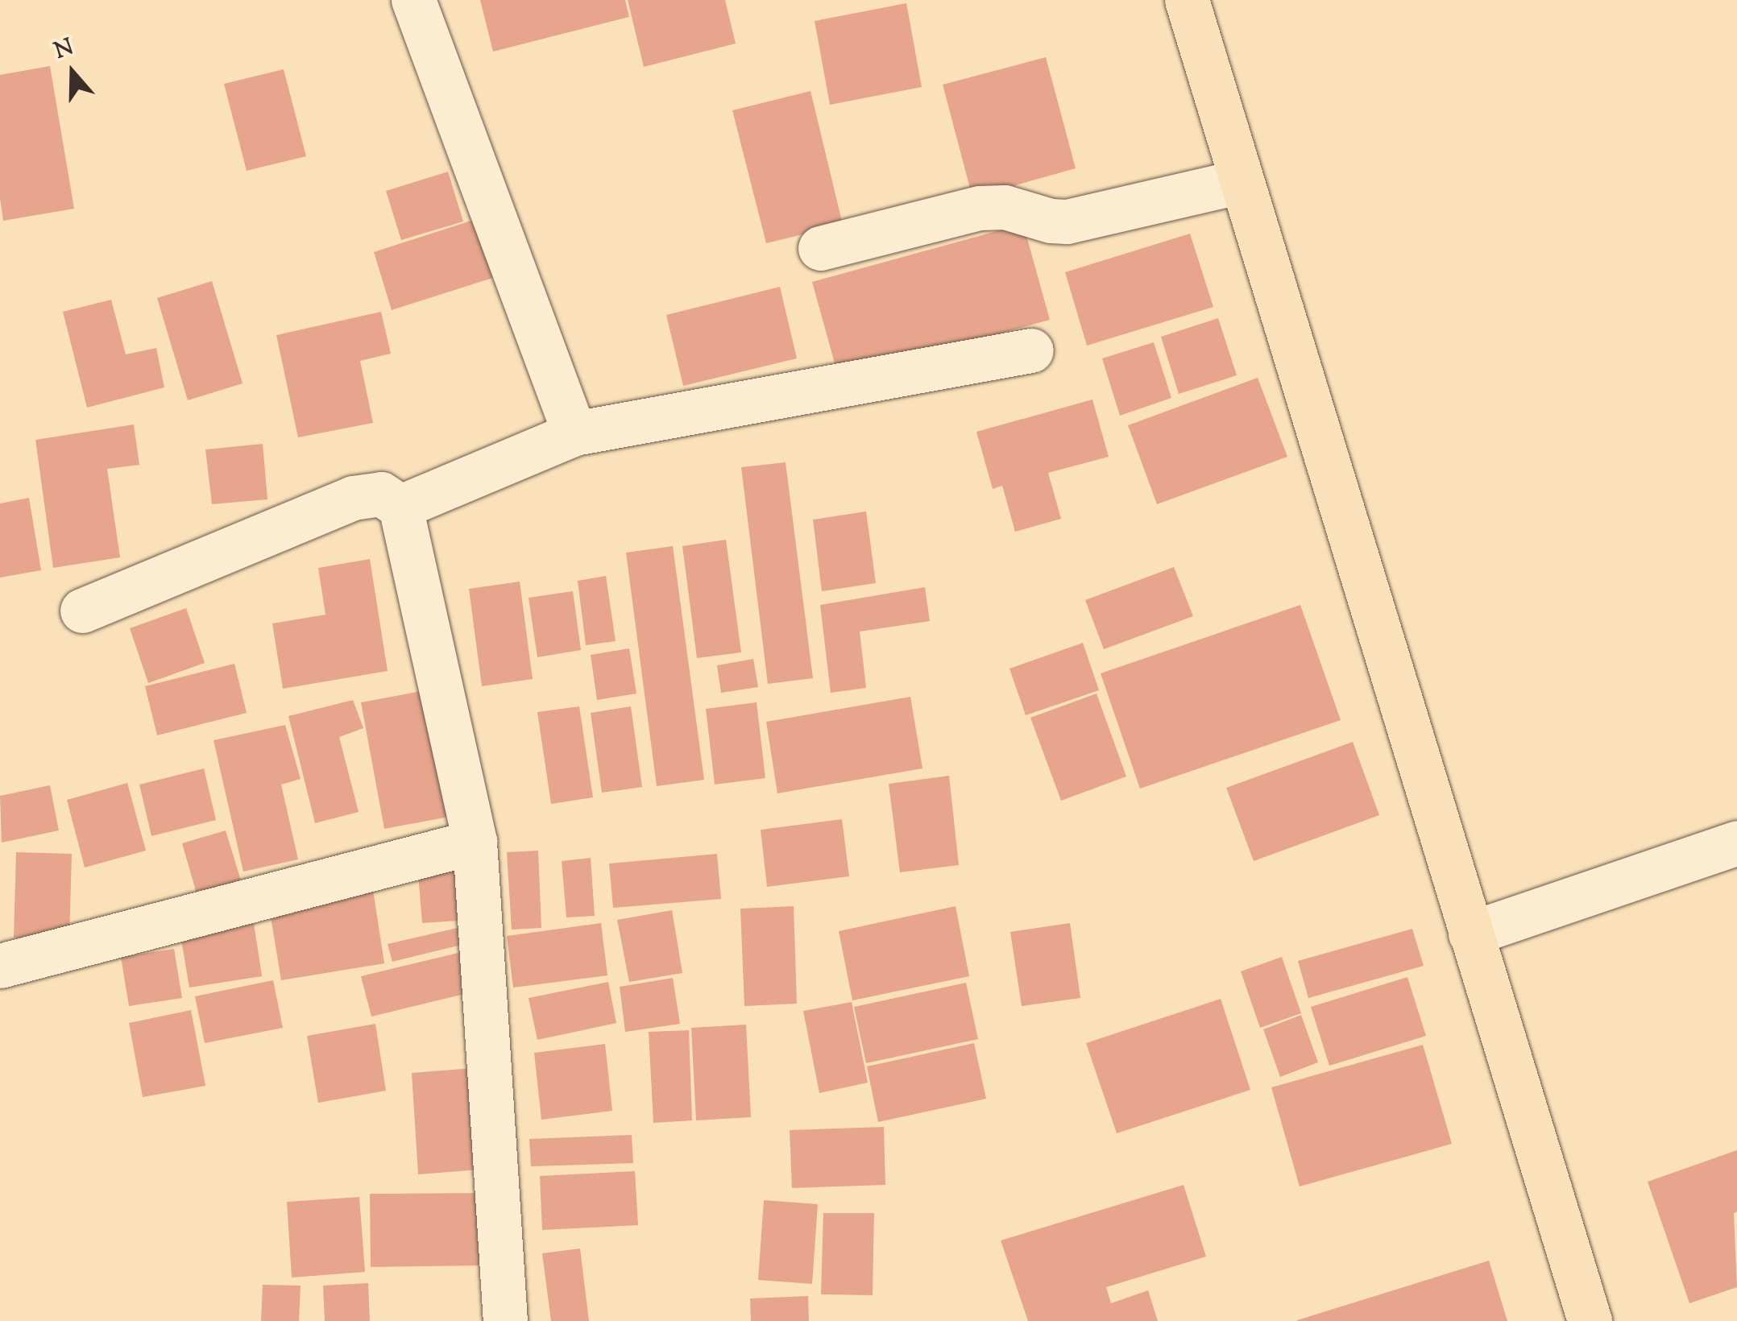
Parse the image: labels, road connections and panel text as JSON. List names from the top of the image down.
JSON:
{
  "north": "top"
}
